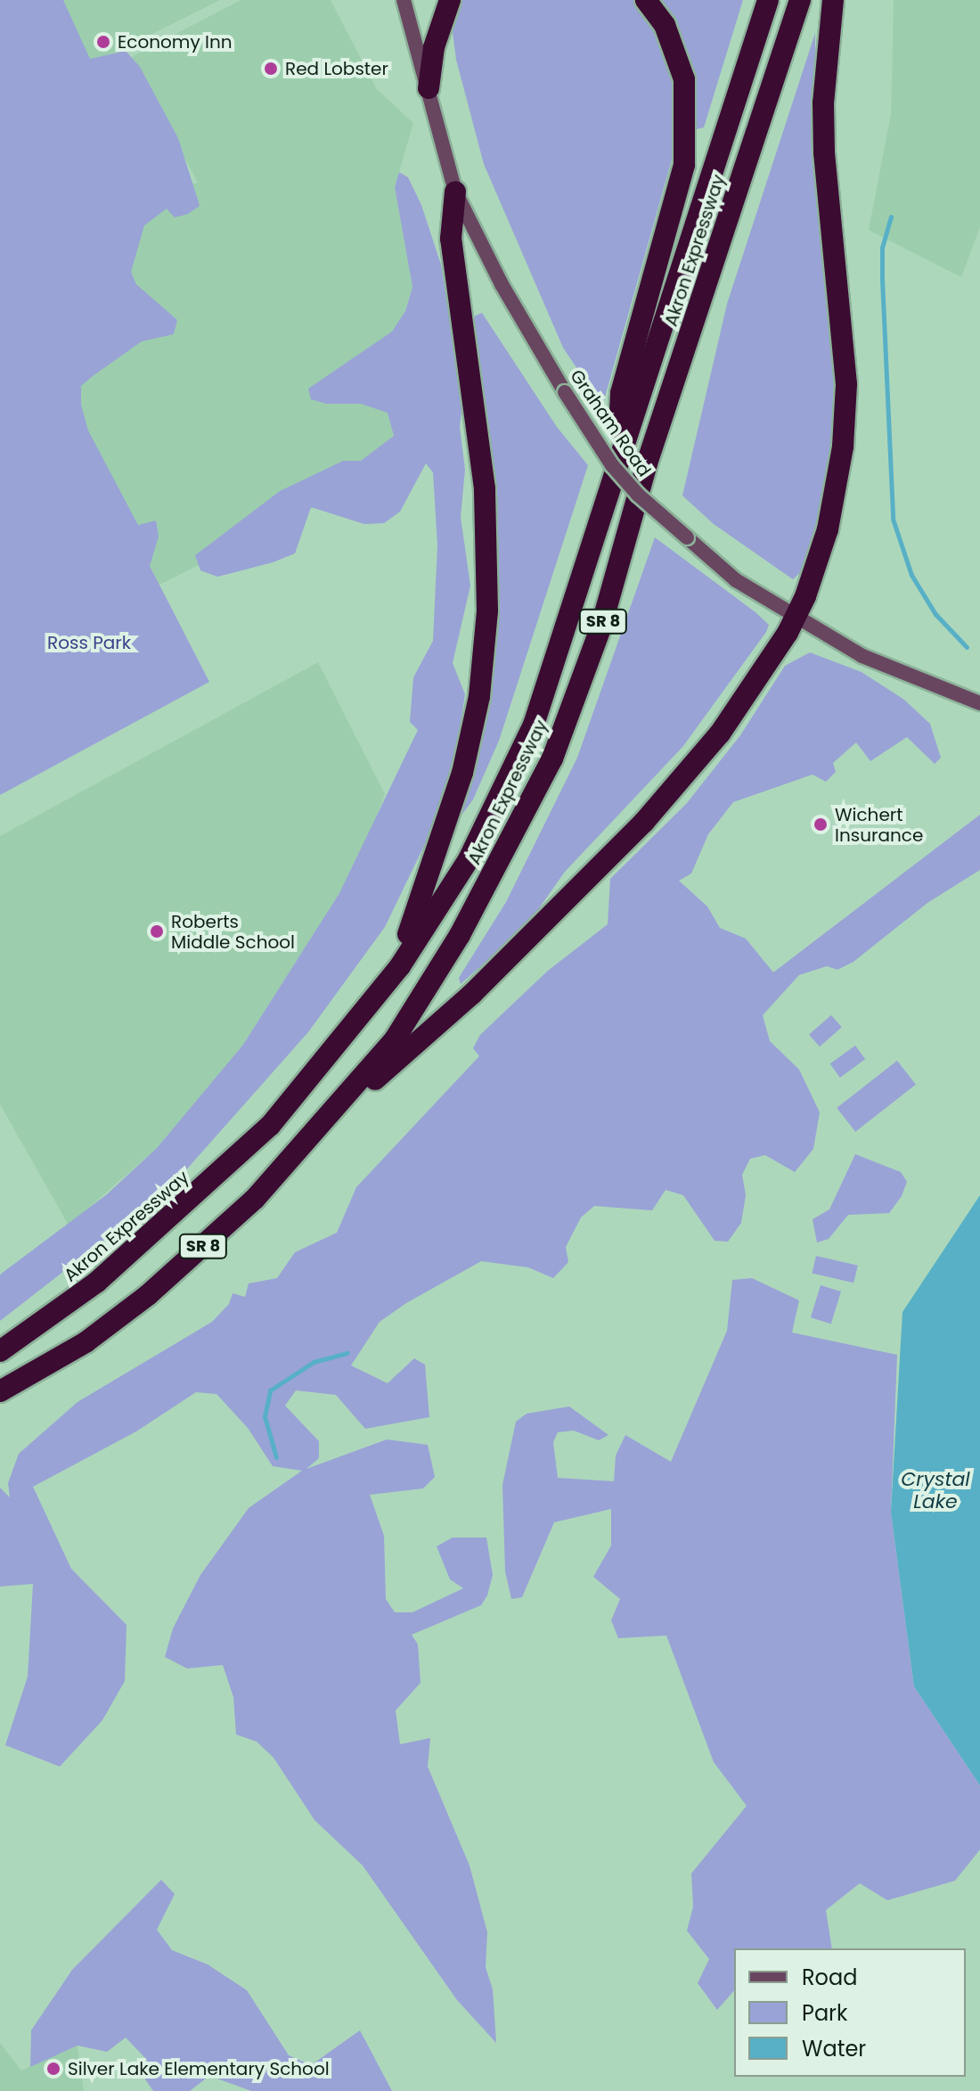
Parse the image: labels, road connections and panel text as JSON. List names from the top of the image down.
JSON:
{
  "streets": {
    "highway": ["Akron Expressway", "SR 8"],
    "main road": ["Graham Road"]
  },
  "water": ["Crystal Lake"],
  "parks": ["Ross Park"],
  "places": [
    "Economy Inn",
    "Red Lobster",
    "Wichert Insurance",
    "Roberts Middle School",
    "Silver Lake Elementary School"
  ],
  "legend": ["Road", "Park", "Water"]
}
